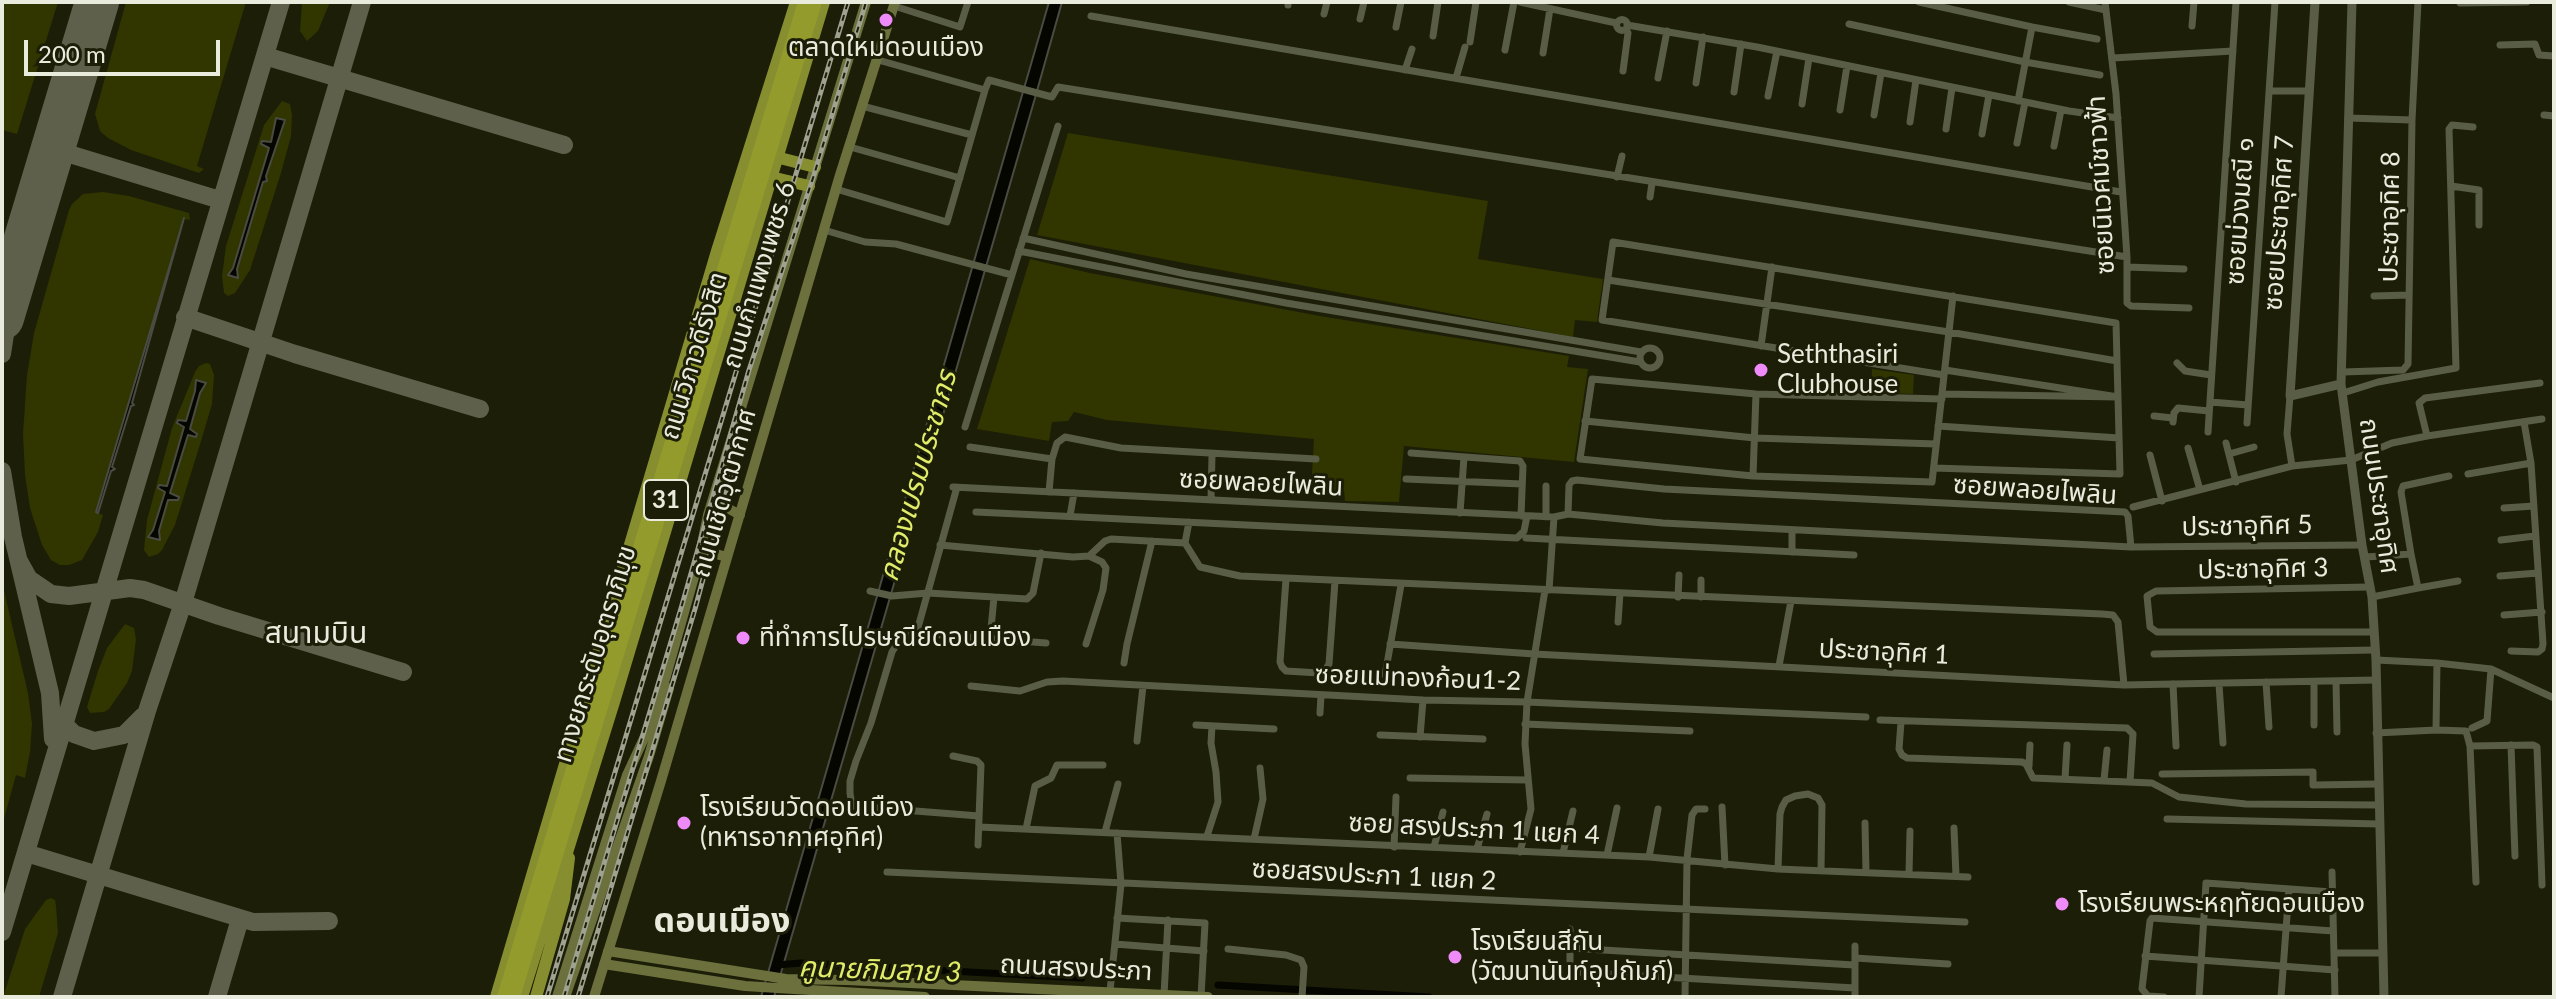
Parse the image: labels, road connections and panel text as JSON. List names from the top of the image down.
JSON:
{
  "streets": {
    "highway": ["ถนนวิภาวดีรังสิต", "31", "ทางยกระดับอุตราภิมุข"],
    "main road": ["ถนนกำแพงเพชร 6", "ถนนเชิดวุฒากาศ", "ถนนสรงประภา"],
    "street": [
      "ซอยนิเวศม์ชาวฟ้า",
      "ซอยม่วงมณี ๑",
      "ประชาอุทิศ 8",
      "ซอยประชาอุทิศ 7",
      "ซอยพลอยไพลิน",
      "ถนนประชาอุทิศ",
      "ประชาอุทิศ 5",
      "ประชาอุทิศ 3",
      "ประชาอุทิศ 1",
      "ซอยแม่ทองก้อน1-2",
      "ซอย สรงประภา 1 แยก 4",
      "ซอยสรงประภา 1 แยก 2"
    ]
  },
  "crossings": [
    ["ประชาอุทิศ 8", "ถนนประชาอุทิศ"],
    ["ซอยพลอยไพลิน", "ประชาอุทิศ 5"],
    ["ถนนเชิดวุฒากาศ", "ถนนสรงประภา"],
    ["ถนนประชาอุทิศ", "ประชาอุทิศ 5"],
    ["ถนนประชาอุทิศ", "ประชาอุทิศ 3"],
    ["ถนนประชาอุทิศ", "ประชาอุทิศ 1"]
  ],
  "districts": ["สนามบิน", "ดอนเมือง"],
  "water": ["คลองเปรมประชากร", "คูนายกิมสาย 3"],
  "places": [
    "ตลาดใหม่ดอนเมือง",
    "Seththasiri Clubhouse",
    "ที่ทำการไปรษณีย์ดอนเมือง",
    "โรงเรียนวัดดอนเมือง (ทหารอากาศอุทิศ)",
    "โรงเรียนพระหฤทัยดอนเมือง",
    "โรงเรียนสีกัน (วัฒนานันท์อุปถัมภ์)"
  ],
  "scale_bar": "200 m"
}
